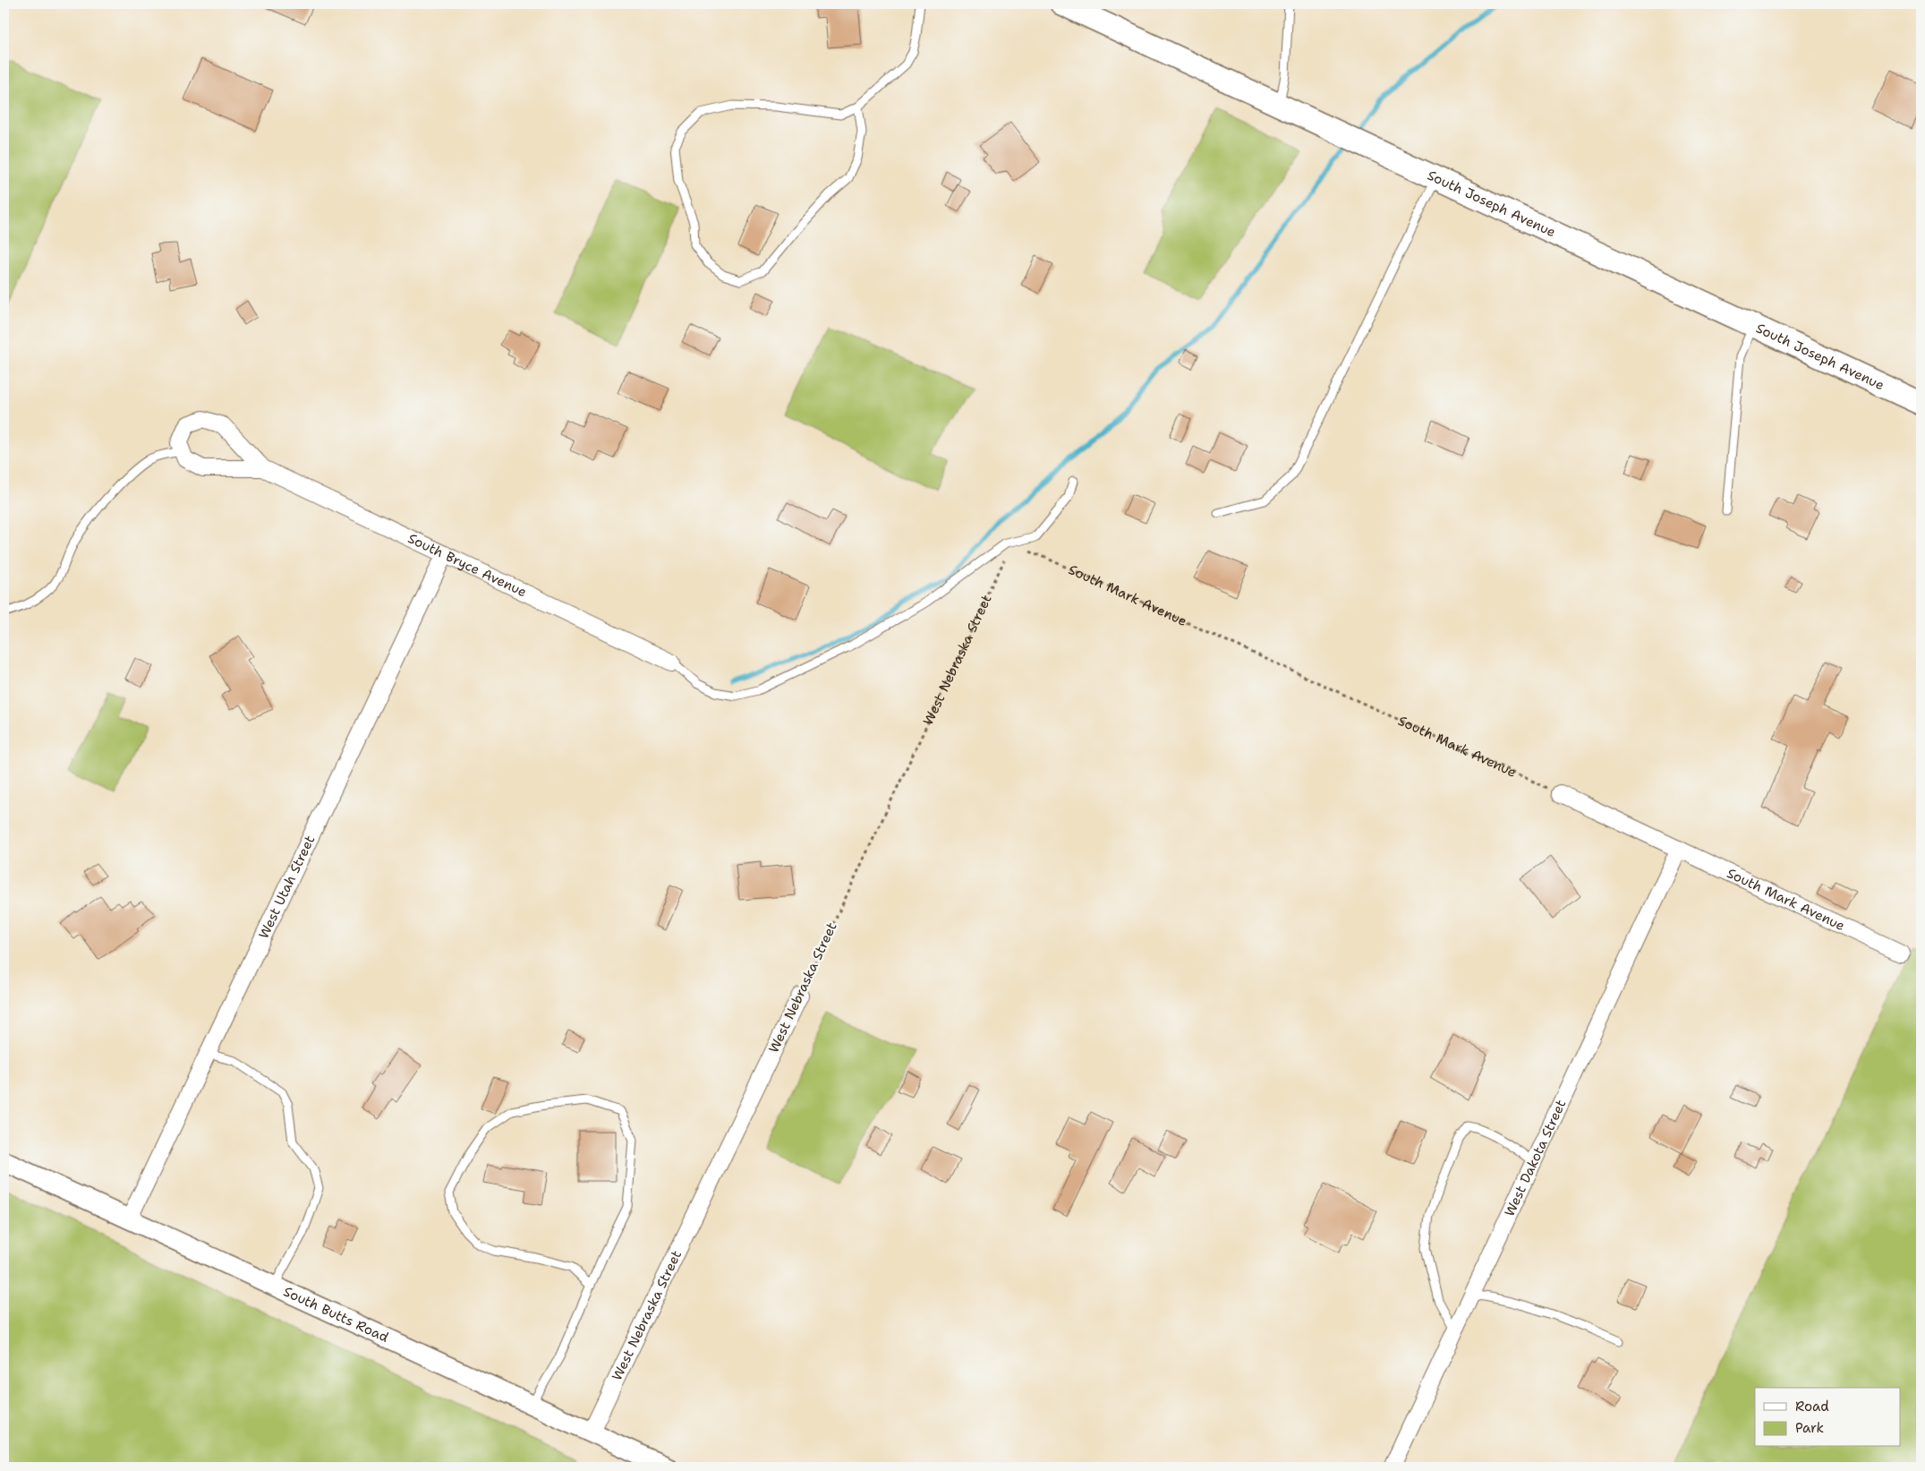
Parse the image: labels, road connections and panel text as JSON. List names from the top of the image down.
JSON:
{
  "streets": {
    "main road": ["South Joseph Avenue"],
    "street": [
      "South Bryce Avenue",
      "South Mark Avenue",
      "West Nebraska Street",
      "West Utah Street",
      "West Dakota Street",
      "South Butts Road"
    ]
  },
  "crossings": [
    ["South Bryce Avenue", "West Utah Street"],
    ["South Mark Avenue", "West Nebraska Street"],
    ["South Mark Avenue", "West Dakota Street"],
    ["West Nebraska Street", "South Butts Road"],
    ["West Utah Street", "South Butts Road"]
  ],
  "legend": ["Road", "Park"]
}
